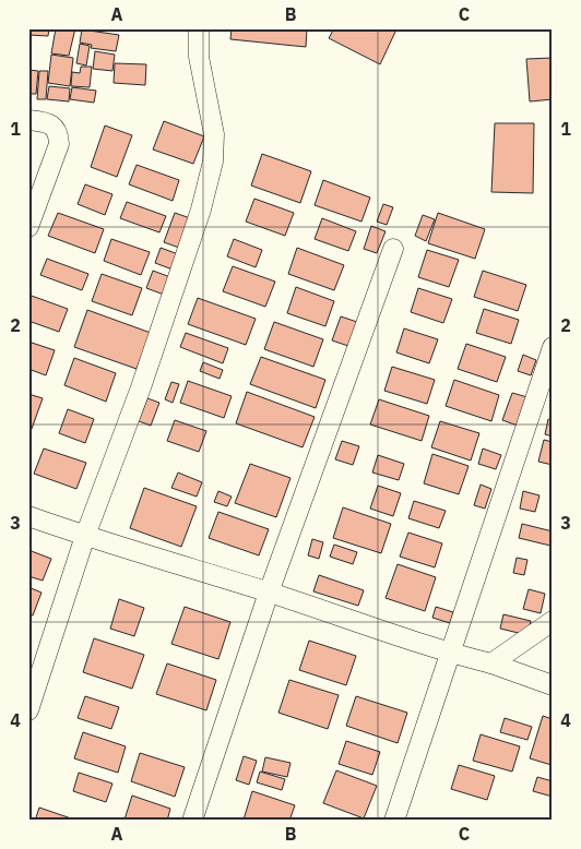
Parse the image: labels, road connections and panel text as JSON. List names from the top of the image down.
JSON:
{
  "grid": {
    "columns": ["A", "B", "C"],
    "rows": [
      "1",
      "2",
      "3",
      "4"
    ]
  }
}
